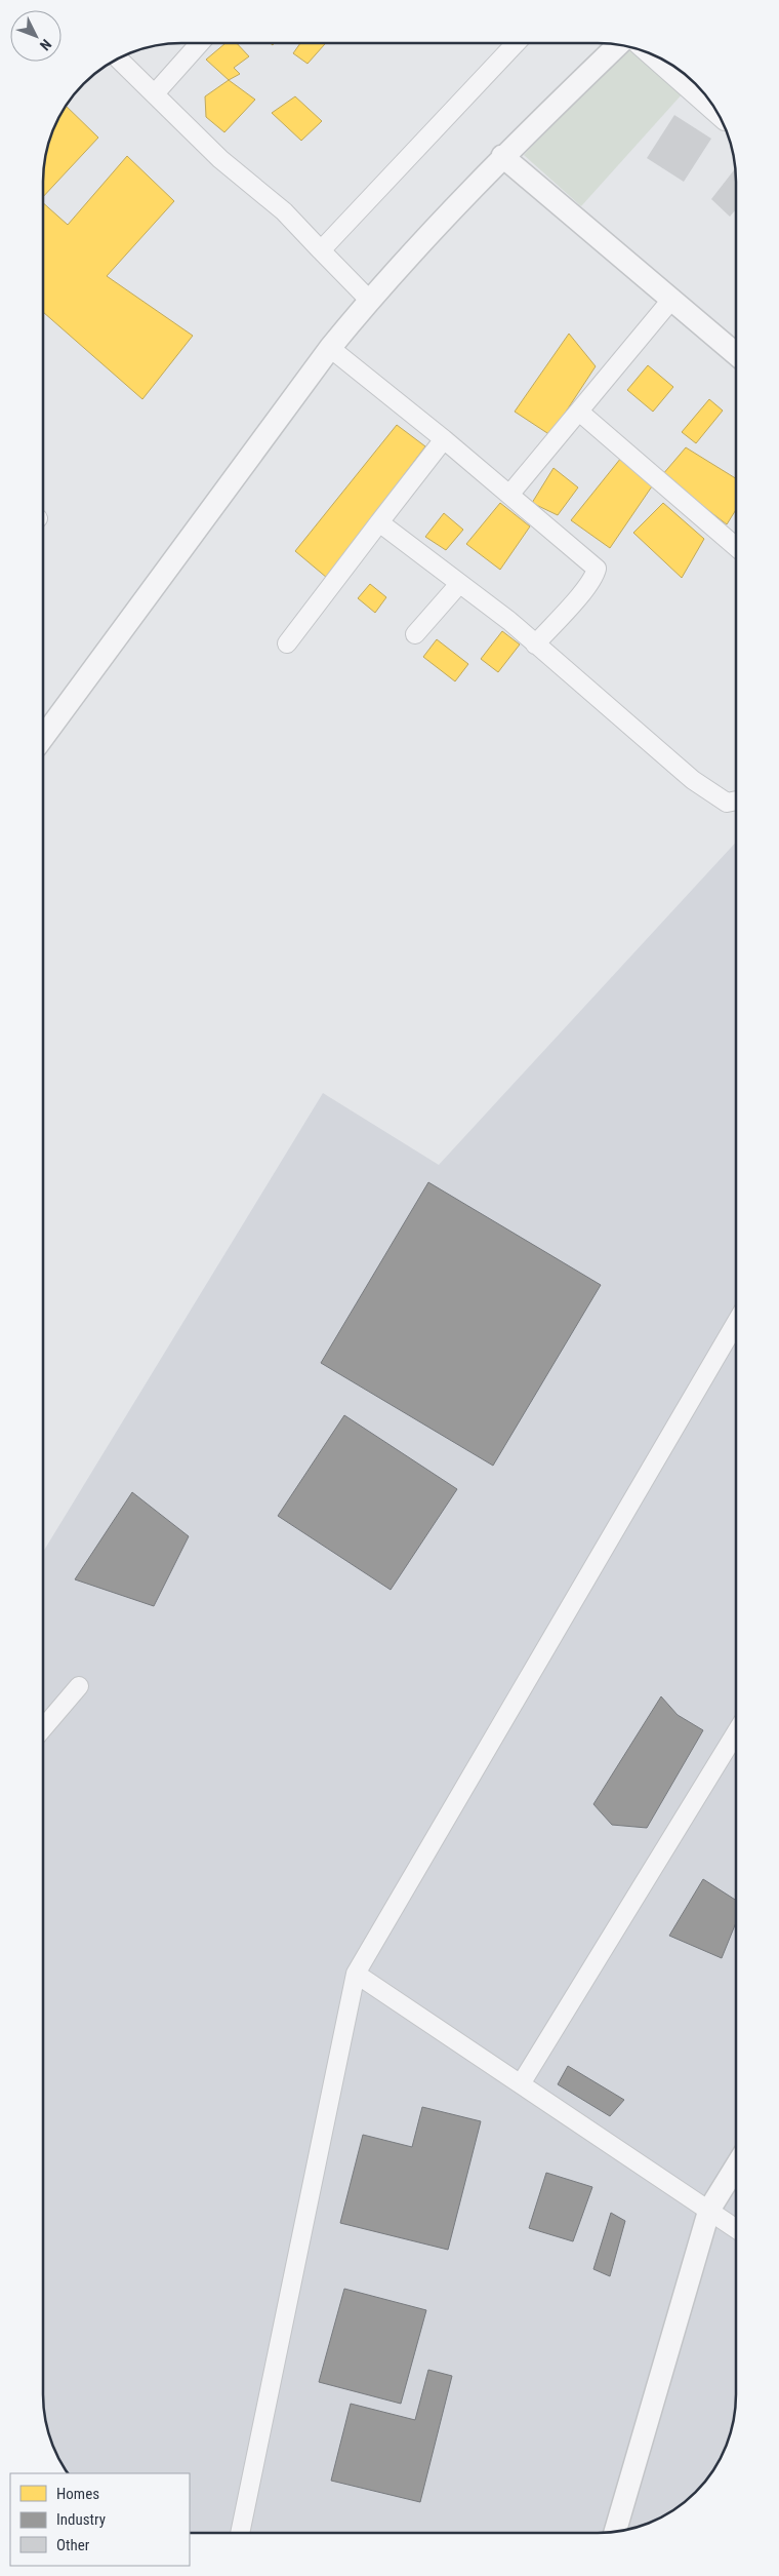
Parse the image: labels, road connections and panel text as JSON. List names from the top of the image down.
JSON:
{
  "legend": ["Homes", "Industry", "Other"],
  "north": "bottom right"
}
